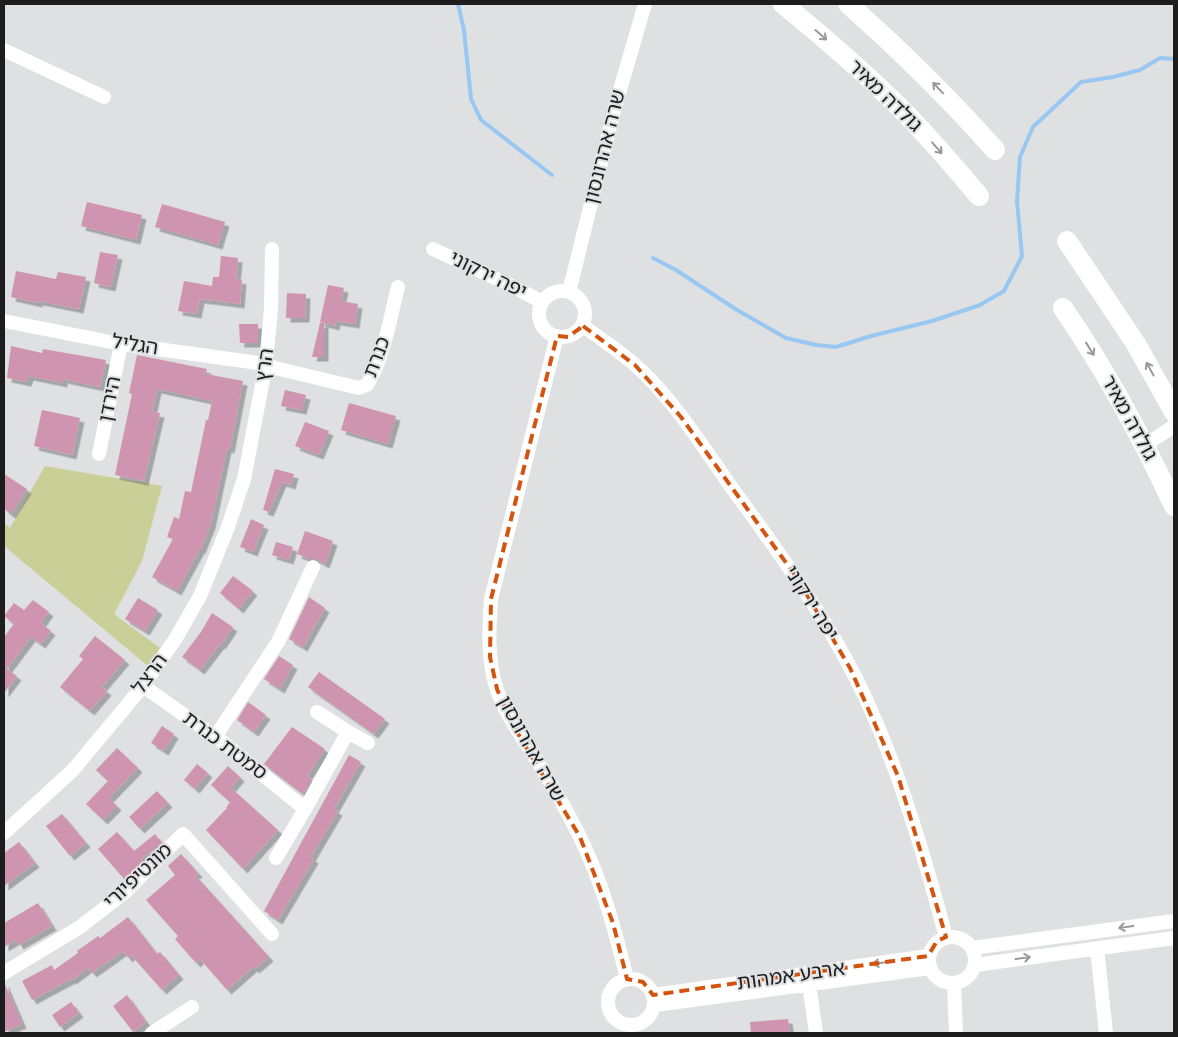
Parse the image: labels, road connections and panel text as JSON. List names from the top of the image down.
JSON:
{
  "streets": {
    "main road": ["גולדה מאיר"],
    "street": [
      "שרה אהרונסון",
      "יפה ירקוני",
      "הגליל",
      "כנרת",
      "הרץ",
      "הירדן",
      "הרצל",
      "סמטת כנרת",
      "מונטיפיורי",
      "ארבע אמהות"
    ]
  },
  "crossings": [
    ["שרה אהרונסון", "יפה ירקוני"],
    ["שרה אהרונסון", "ארבע אמהות"],
    ["יפה ירקוני", "ארבע אמהות"],
    ["הגליל", "כנרת"],
    ["הגליל", "הרץ"],
    ["הגליל", "הירדן"],
    ["כנרת", "הרץ"],
    ["הרץ", "הרצל"],
    ["הרצל", "סמטת כנרת"]
  ]
}
